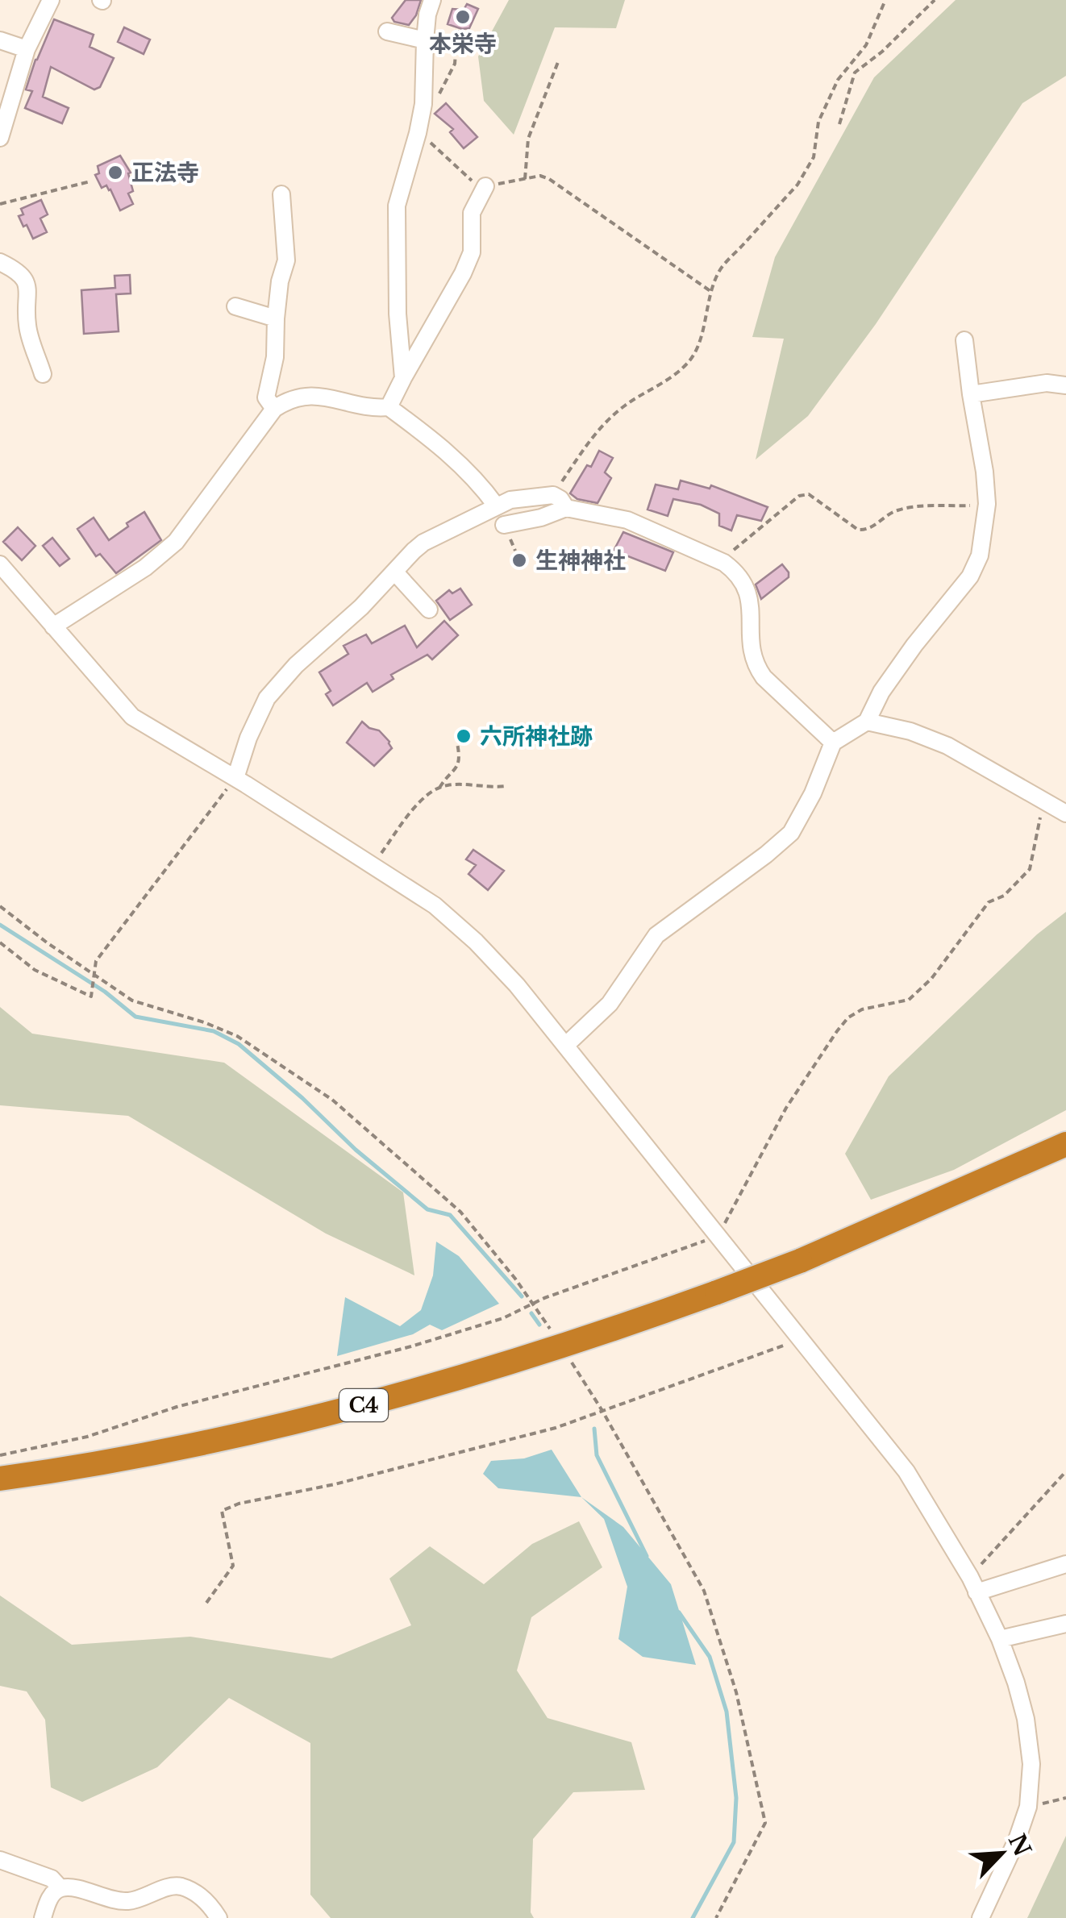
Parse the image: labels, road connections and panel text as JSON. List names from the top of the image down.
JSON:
{
  "streets": {
    "highway": ["C4"]
  },
  "places": [
    "本栄寺",
    "正法寺",
    "生神神社",
    "六所神社跡"
  ],
  "north": "top right"
}
